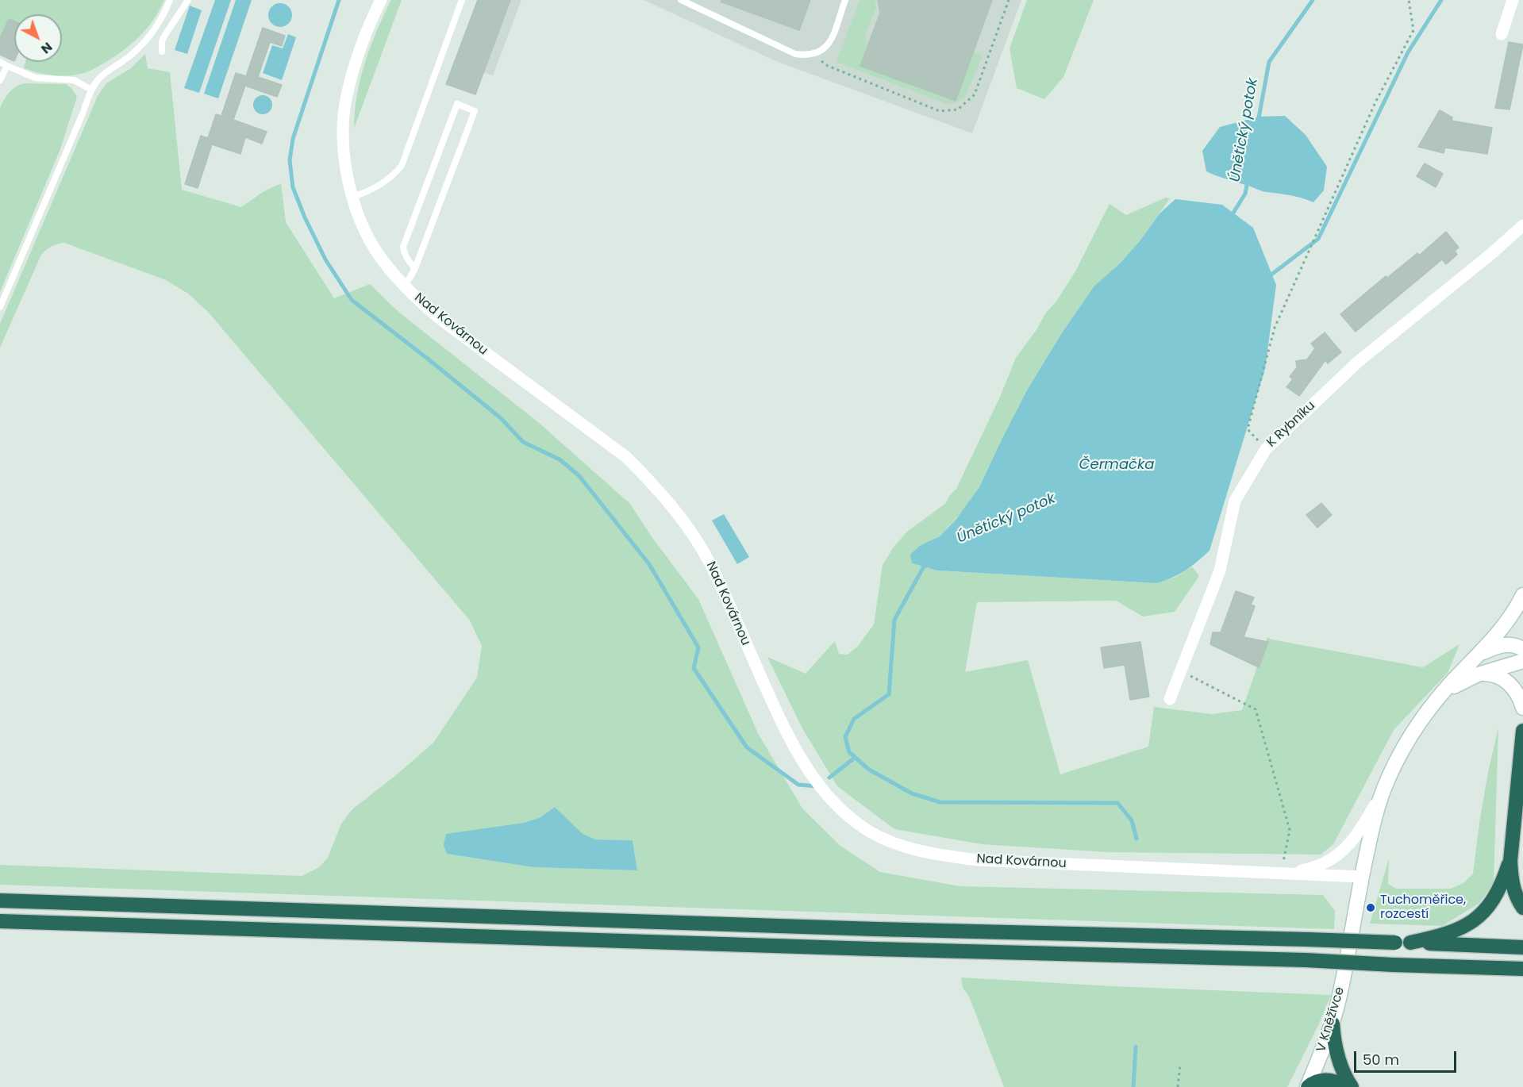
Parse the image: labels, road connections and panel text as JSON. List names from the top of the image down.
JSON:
{
  "streets": {
    "street": ["Nad Kovárnou", "K Rybníku", "V Kněžívce"]
  },
  "crossings": [
    ["Nad Kovárnou", "V Kněžívce"]
  ],
  "water": ["Únětický potok", "Čermačka"],
  "places": ["Tuchoměřice, rozcestí"],
  "scale_bar": "50 m",
  "north": "bottom right"
}
